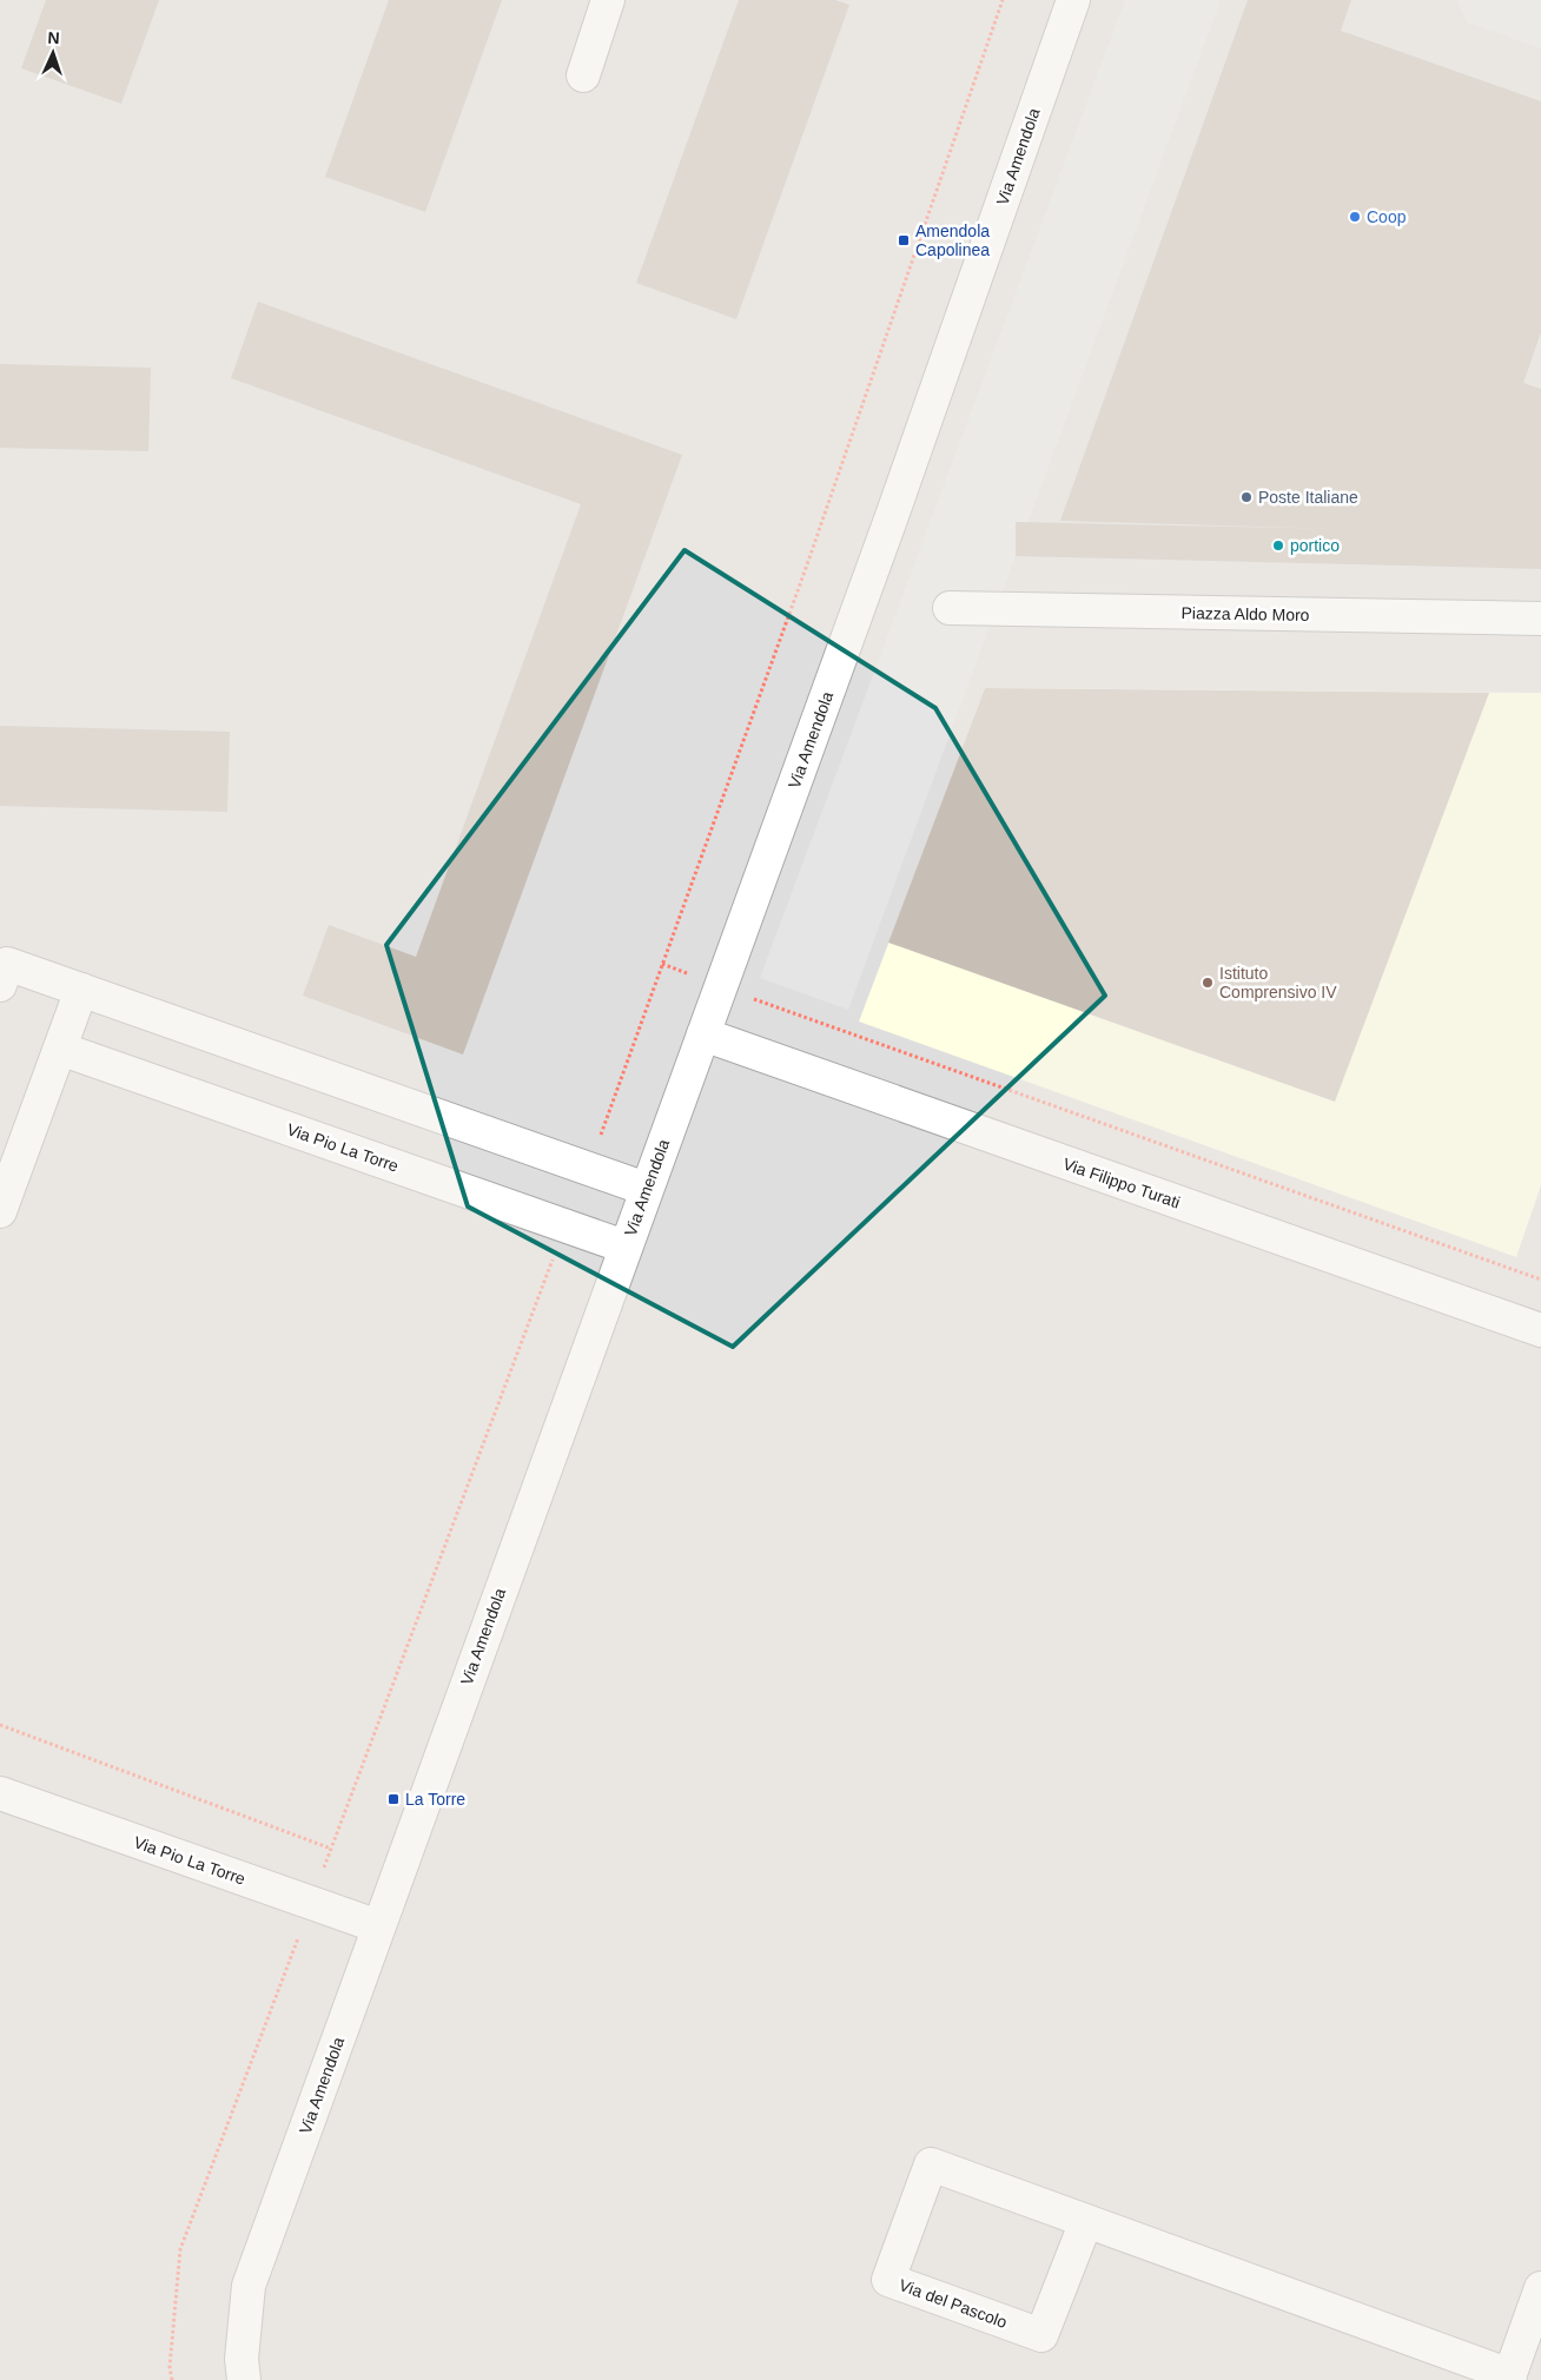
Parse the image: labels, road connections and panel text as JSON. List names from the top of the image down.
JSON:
{
  "streets": {
    "street": [
      "Via Amendola",
      "Piazza Aldo Moro",
      "Via Pio La Torre",
      "Via Filippo Turati",
      "Via del Pascolo"
    ]
  },
  "crossings": [
    ["Via Amendola", "Via Pio La Torre"],
    ["Via Amendola", "Via Filippo Turati"]
  ],
  "places": {
    "other": [
      "Coop",
      "Poste Italiane",
      "portico",
      "Istituto Comprensivo IV"
    ],
    "transit": ["Amendola Capolinea", "La Torre"]
  },
  "north": "top"
}
